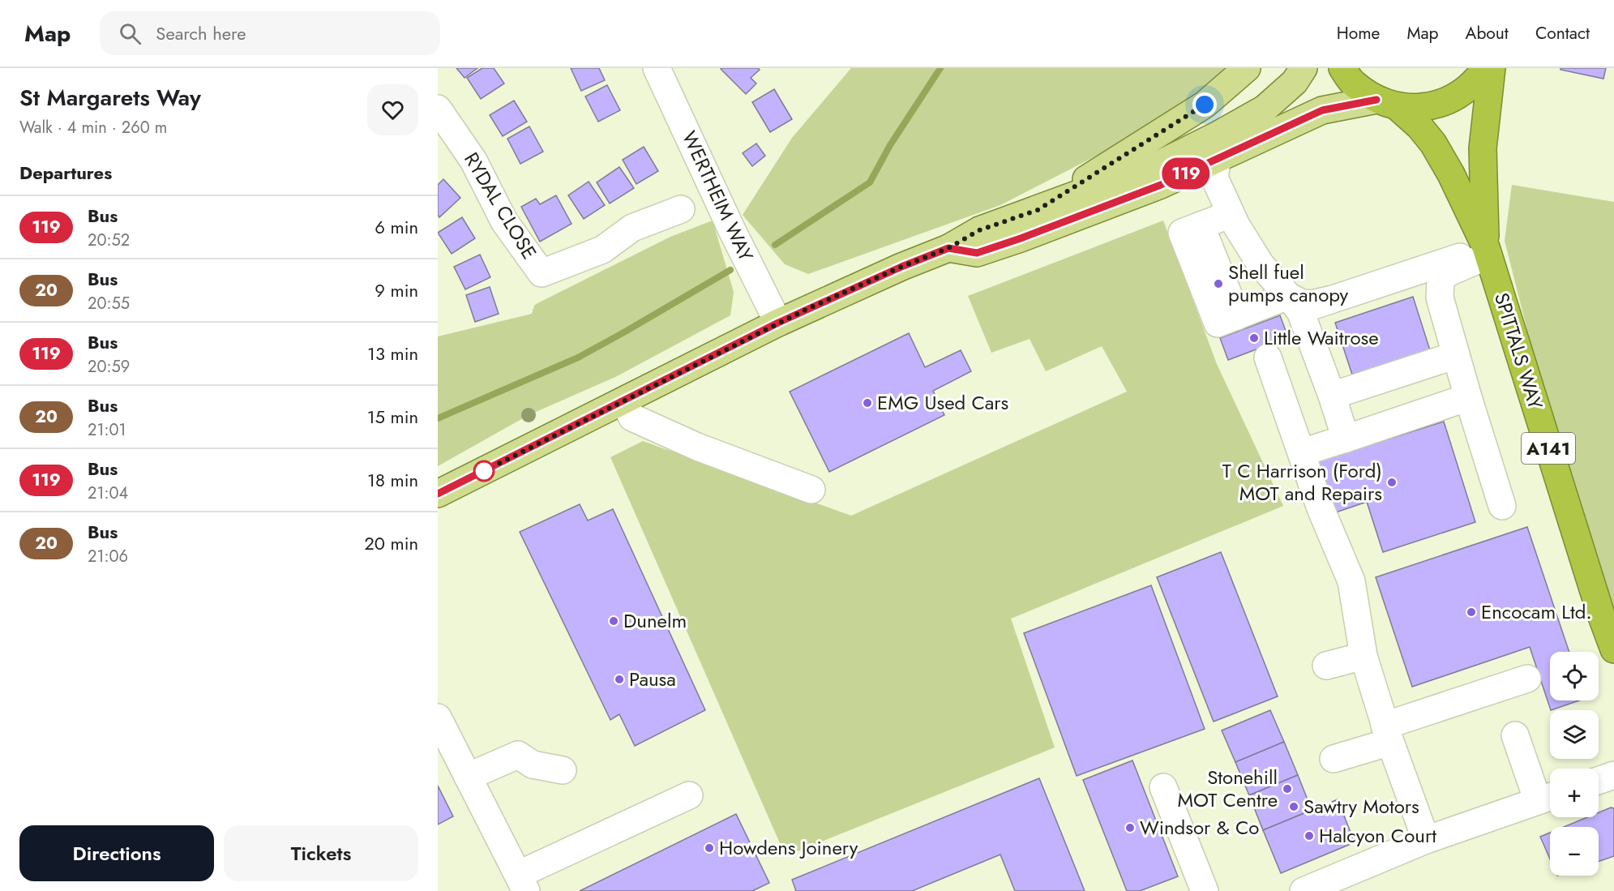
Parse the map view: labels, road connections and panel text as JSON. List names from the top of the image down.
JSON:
{
  "streets": {
    "highway": ["SPITTALS WAY", "A141"],
    "street": ["WERTHEIM WAY", "RYDAL CLOSE"]
  },
  "places": [
    "Shell fuel pumps canopy",
    "Little Waitrose",
    "EMG Used Cars",
    "T C Harrison (Ford) MOT and Repairs",
    "Encocam Ltd.",
    "Dunelm",
    "Pausa",
    "Stonehill MOT Centre",
    "Sawtry Motors",
    "Windsor & Co",
    "Halcyon Court",
    "Howdens Joinery"
  ],
  "lines": ["bus line 119"],
  "page": {
    "header": "Map",
    "search": "Search here",
    "nav": [
      "Home",
      "Map",
      "About",
      "Contact"
    ],
    "heading": [
      ["St Margarets Way", "Walk · 4 min · 260 m"],
      "Departures"
    ],
    "on_map": "119",
    "list": [
      {
        "mark": "119",
        "name": "Bus",
        "note": "20:52",
        "value": "6 min"
      },
      {
        "mark": "20",
        "name": "Bus",
        "note": "20:55",
        "value": "9 min"
      },
      {
        "mark": "119",
        "name": "Bus",
        "note": "20:59",
        "value": "13 min"
      },
      {
        "mark": "20",
        "name": "Bus",
        "note": "21:01",
        "value": "15 min"
      },
      {
        "mark": "119",
        "name": "Bus",
        "note": "21:04",
        "value": "18 min"
      },
      {
        "mark": "20",
        "name": "Bus",
        "note": "21:06",
        "value": "20 min"
      }
    ],
    "map_buttons": ["+", "−"],
    "buttons": ["Directions", "Tickets"]
  }
}
